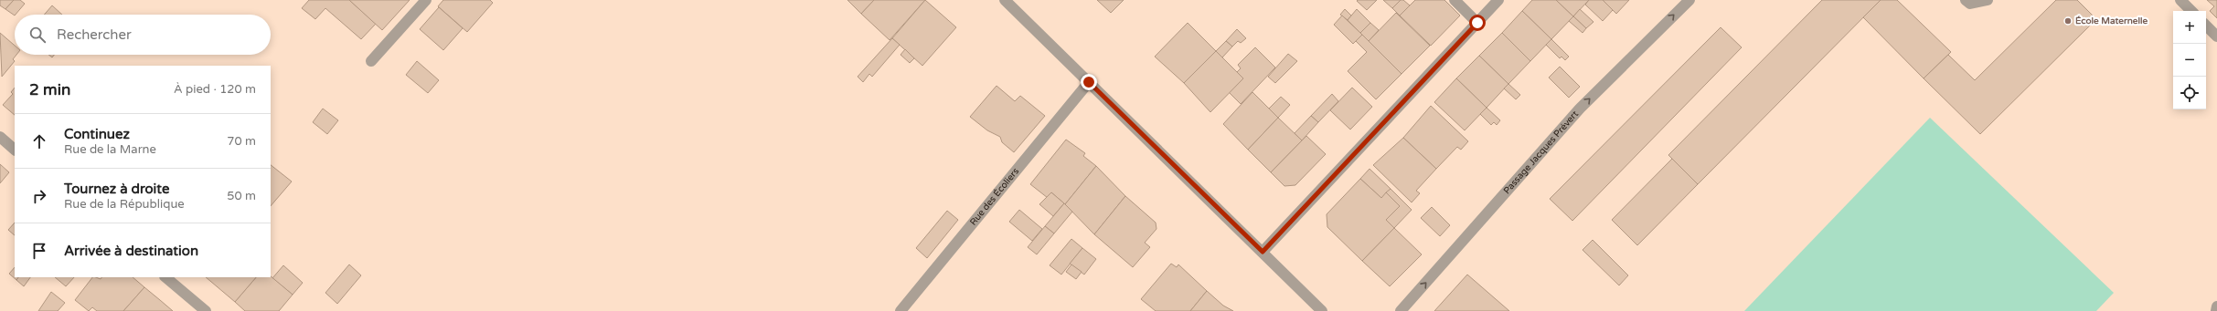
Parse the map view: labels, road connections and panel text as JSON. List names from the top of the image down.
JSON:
{
  "streets": {
    "street": ["Passage Jacques Prévert", "Rue des Écoliers"]
  },
  "one_way": ["Passage Jacques Prévert"],
  "places": ["École Maternelle"],
  "page": {
    "map_buttons": ["+", "−"],
    "search": "Rechercher",
    "heading": ["2 min", "À pied · 120 m"],
    "list": [
      ["Continuez", "Rue de la Marne", "70 m"],
      ["Tournez à droite", "Rue de la République", "50 m"],
      "Arrivée à destination"
    ]
  }
}
